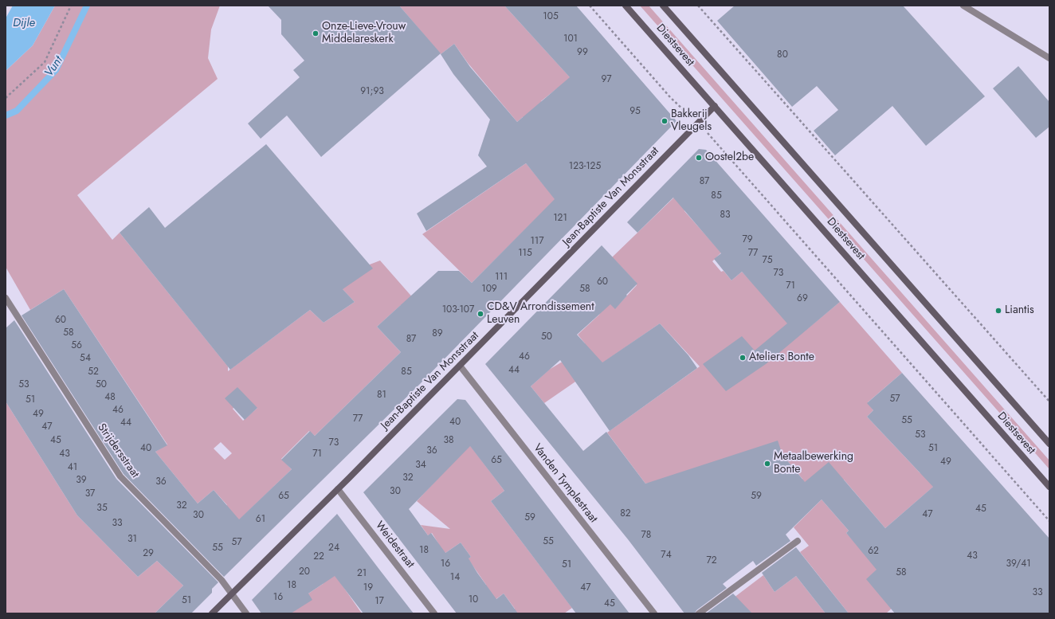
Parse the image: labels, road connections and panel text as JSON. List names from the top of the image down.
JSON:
{
  "streets": {
    "main road": ["Diestsevest", "Jean-Baptiste Van Monsstraat"],
    "street": ["Strijdersstraat", "Vanden Tymplestraat", "Weidestraat"]
  },
  "crossings": [
    ["Diestsevest", "Jean-Baptiste Van Monsstraat"],
    ["Jean-Baptiste Van Monsstraat", "Strijdersstraat"],
    ["Jean-Baptiste Van Monsstraat", "Vanden Tymplestraat"],
    ["Jean-Baptiste Van Monsstraat", "Weidestraat"]
  ],
  "water": ["Dijle", "Vunt"],
  "places": [
    "Onze-Lieve-Vrouw Middelareskerk",
    "Bakkerij Vleugels",
    "Oostel2be",
    "Liantis",
    "CD&V Arrondissement Leuven",
    "Ateliers Bonte",
    "Metaalbewerking Bonte"
  ],
  "house_numbers": [
    "105",
    "101",
    "99",
    "80",
    "97",
    "91;93",
    "95",
    "123-125",
    "87",
    "85",
    "83",
    "121",
    "79",
    "117",
    "115",
    "77",
    "75",
    "73",
    "111",
    "60",
    "71",
    "109",
    "58",
    "69",
    "103-107",
    "60",
    "58",
    "89",
    "50",
    "87",
    "56",
    "46",
    "54",
    "44",
    "52",
    "85",
    "53",
    "50",
    "81",
    "48",
    "57",
    "51",
    "46",
    "49",
    "77",
    "55",
    "40",
    "44",
    "47",
    "53",
    "45",
    "38",
    "73",
    "40",
    "51",
    "36",
    "43",
    "71",
    "65",
    "49",
    "34",
    "41",
    "32",
    "39",
    "36",
    "30",
    "37",
    "65",
    "59",
    "32",
    "35",
    "45",
    "82",
    "47",
    "30",
    "59",
    "61",
    "33",
    "78",
    "31",
    "55",
    "57",
    "55",
    "24",
    "18",
    "62",
    "29",
    "74",
    "43",
    "22",
    "72",
    "16",
    "39/41",
    "51",
    "20",
    "58",
    "21",
    "14",
    "18",
    "19",
    "47",
    "33",
    "16",
    "10",
    "51",
    "17",
    "45"
  ]
}
